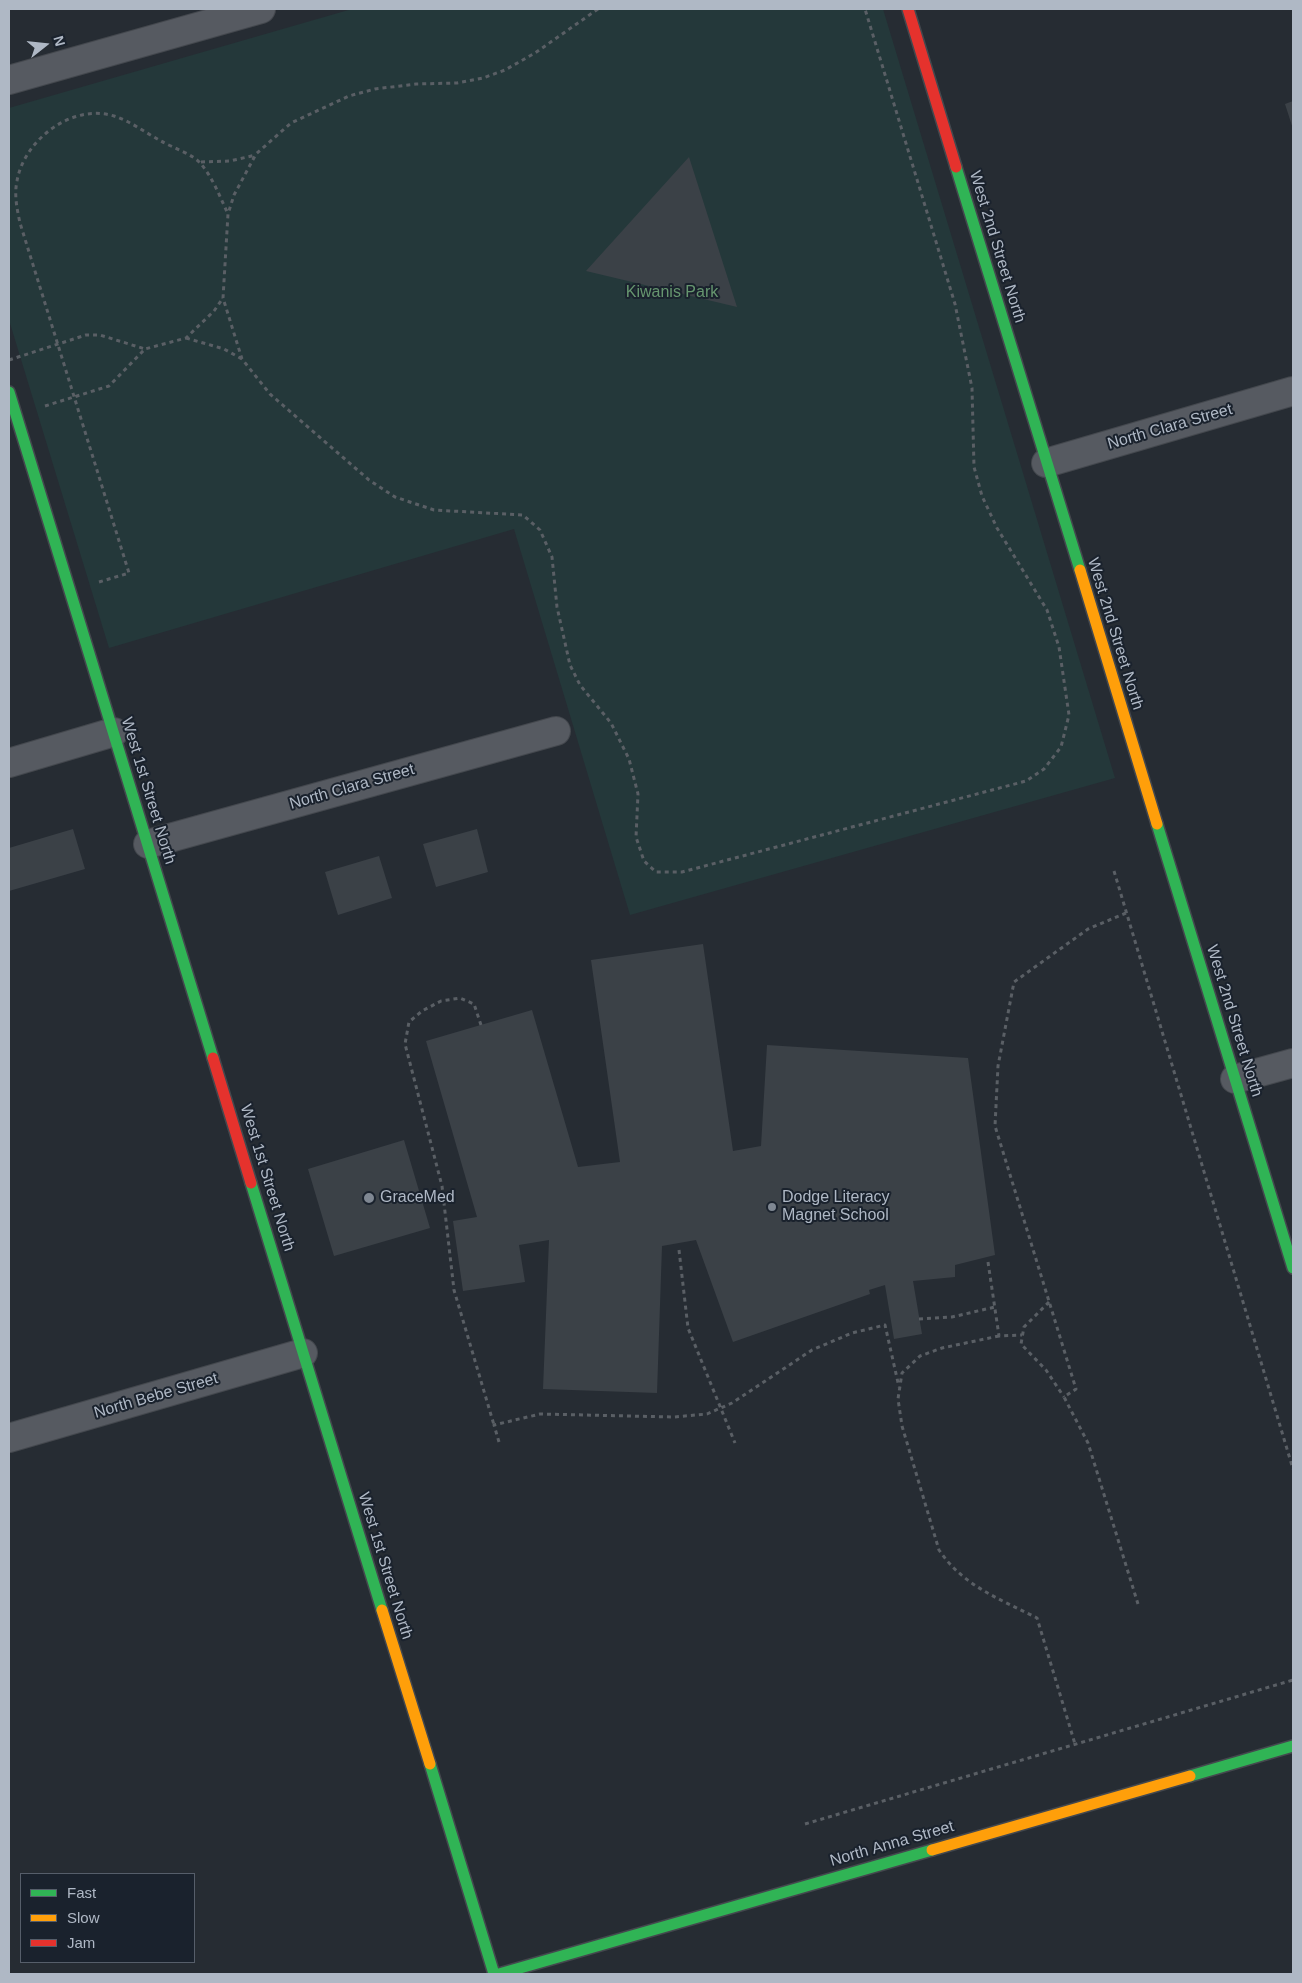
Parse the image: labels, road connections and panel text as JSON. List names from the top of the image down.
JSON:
{
  "streets": {
    "street": [
      "West 2nd Street North",
      "North Clara Street",
      "West 1st Street North",
      "North Bebe Street",
      "North Anna Street"
    ]
  },
  "crossings": [
    ["West 2nd Street North", "North Clara Street"],
    ["North Clara Street", "West 1st Street North"],
    ["West 1st Street North", "North Bebe Street"]
  ],
  "parks": ["Kiwanis Park"],
  "places": ["GraceMed", "Dodge Literacy Magnet School"],
  "legend": ["Fast", "Slow", "Jam"],
  "north": "right"
}
